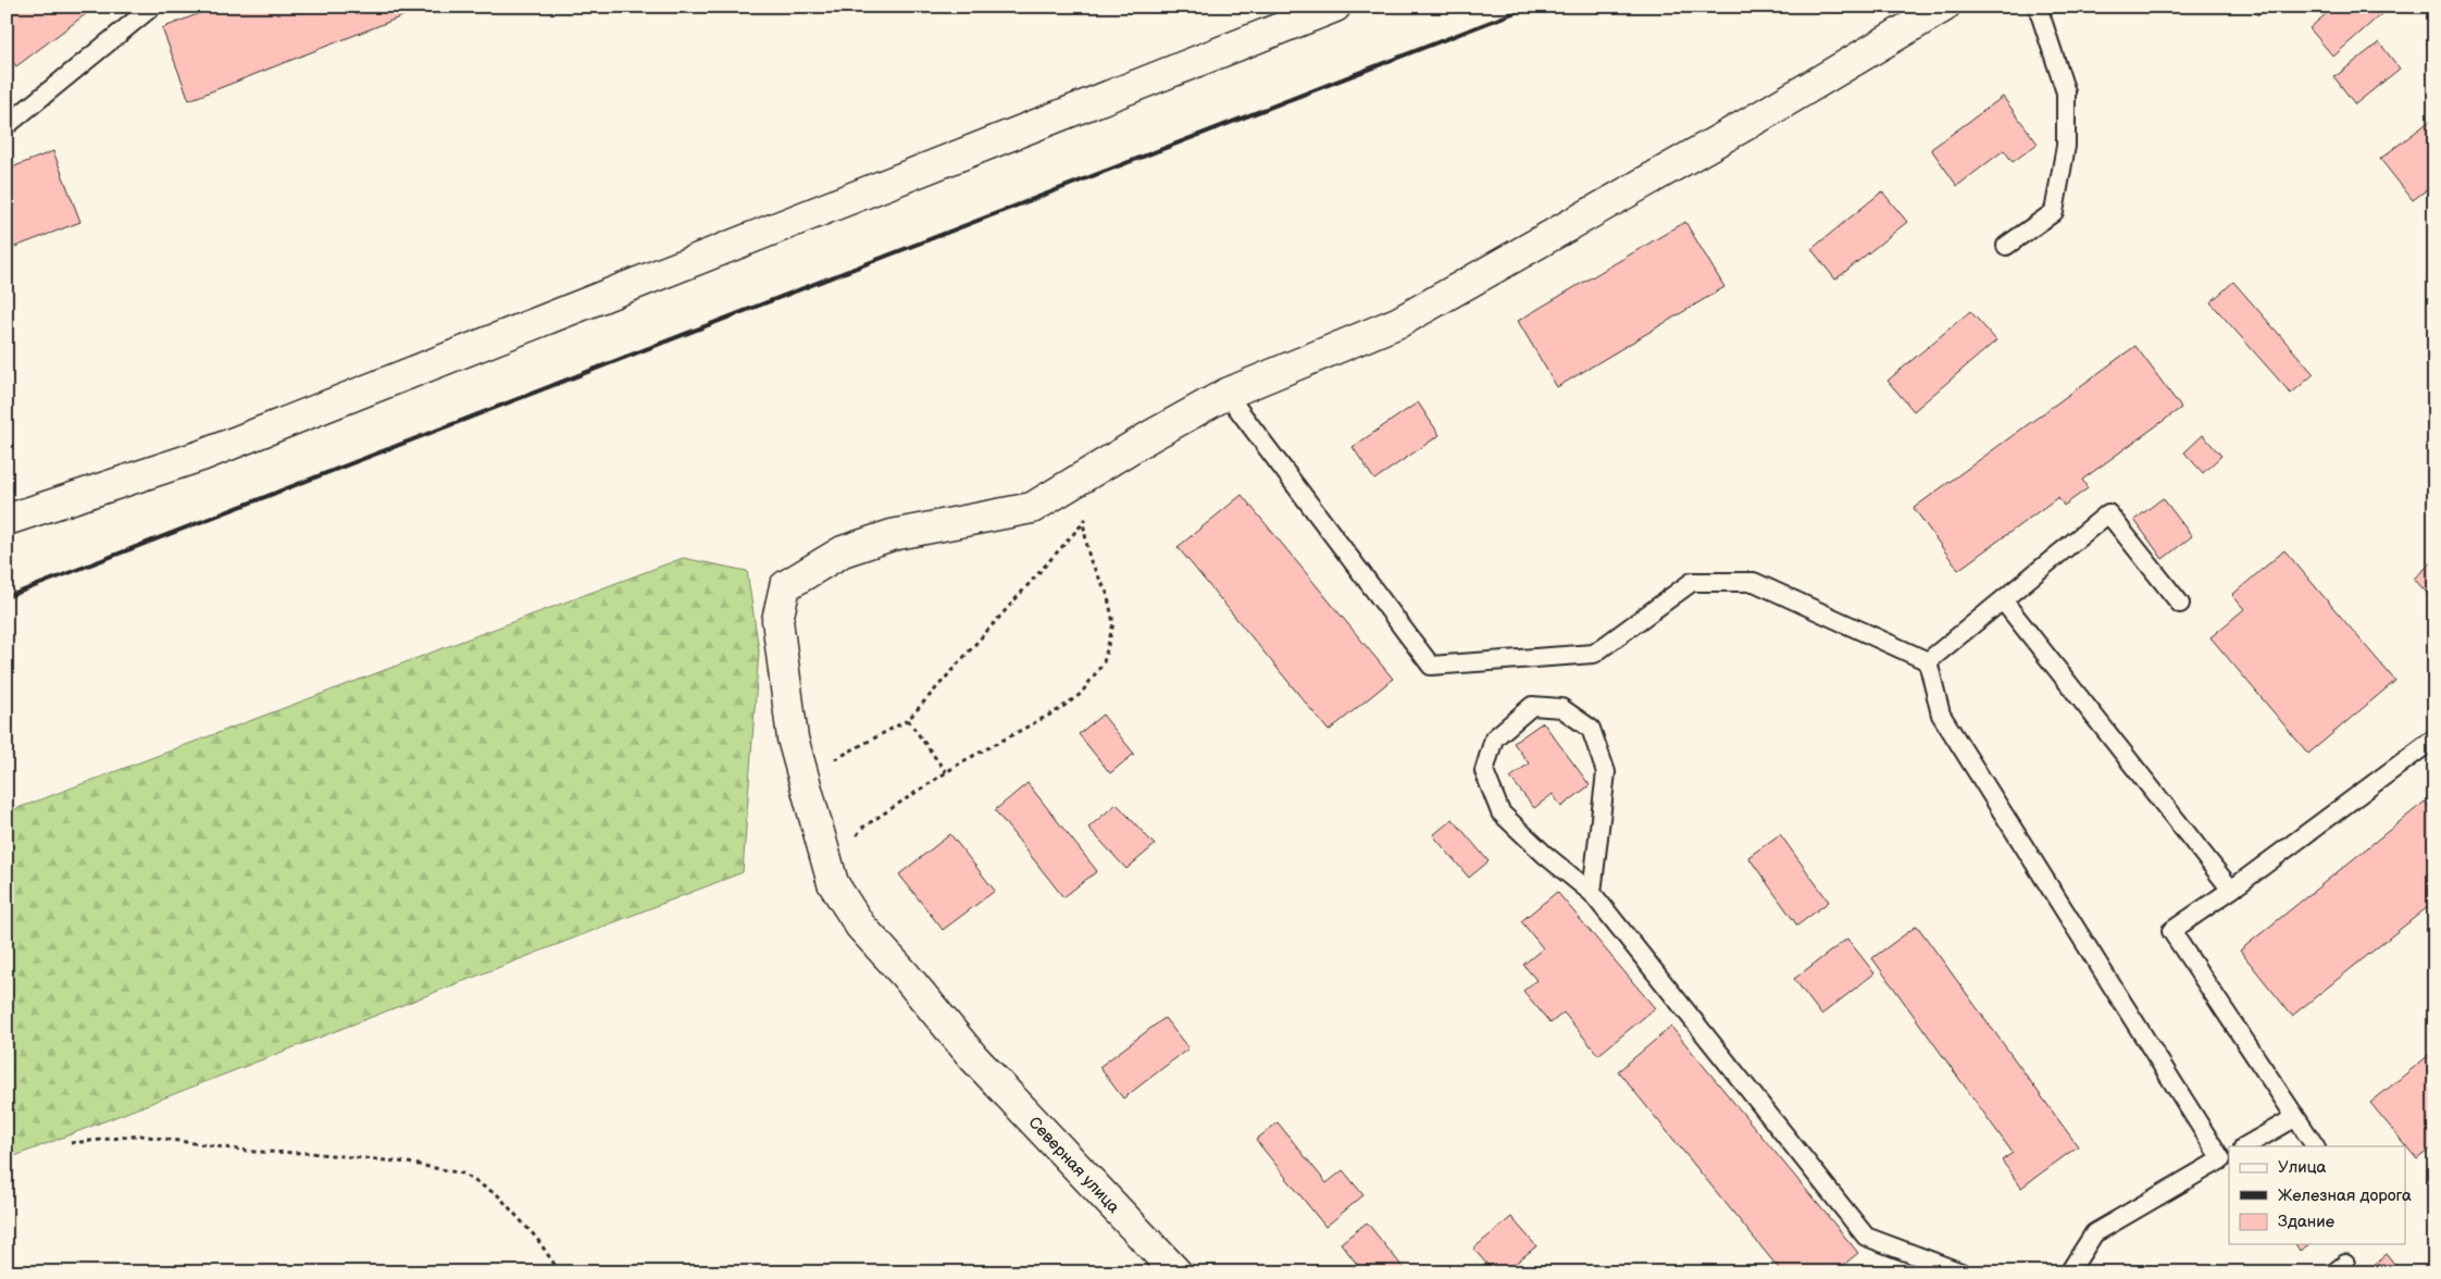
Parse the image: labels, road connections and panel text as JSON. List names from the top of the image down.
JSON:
{
  "streets": {
    "street": ["Северная улица"]
  },
  "legend": ["Улица", "Железная дорога", "Здание"]
}
